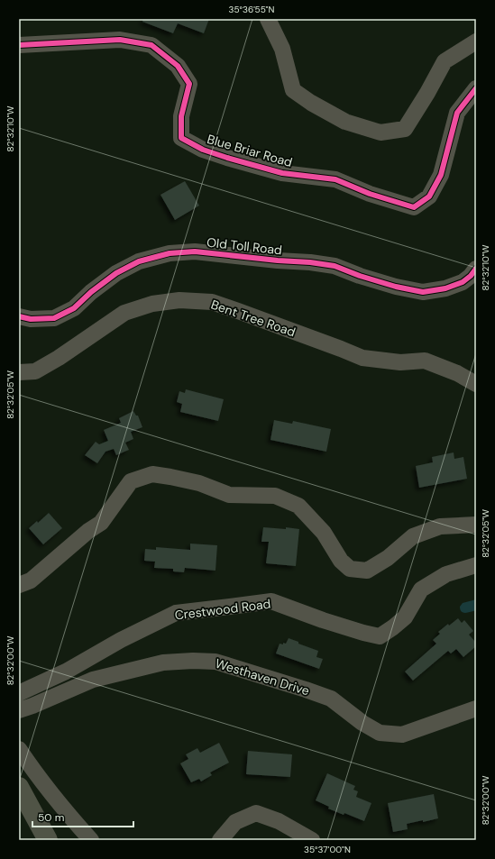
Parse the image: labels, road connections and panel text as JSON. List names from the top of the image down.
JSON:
{
  "streets": {
    "street": [
      "Blue Briar Road",
      "Old Toll Road",
      "Bent Tree Road",
      "Crestwood Road",
      "Westhaven Drive"
    ]
  },
  "scale_bar": "50 m",
  "coordinates": [
    "35°36'55\"N",
    "82°32'10\"W",
    "82°32'05\"W",
    "82°32'00\"W",
    "35°37'00\"N"
  ]
}
